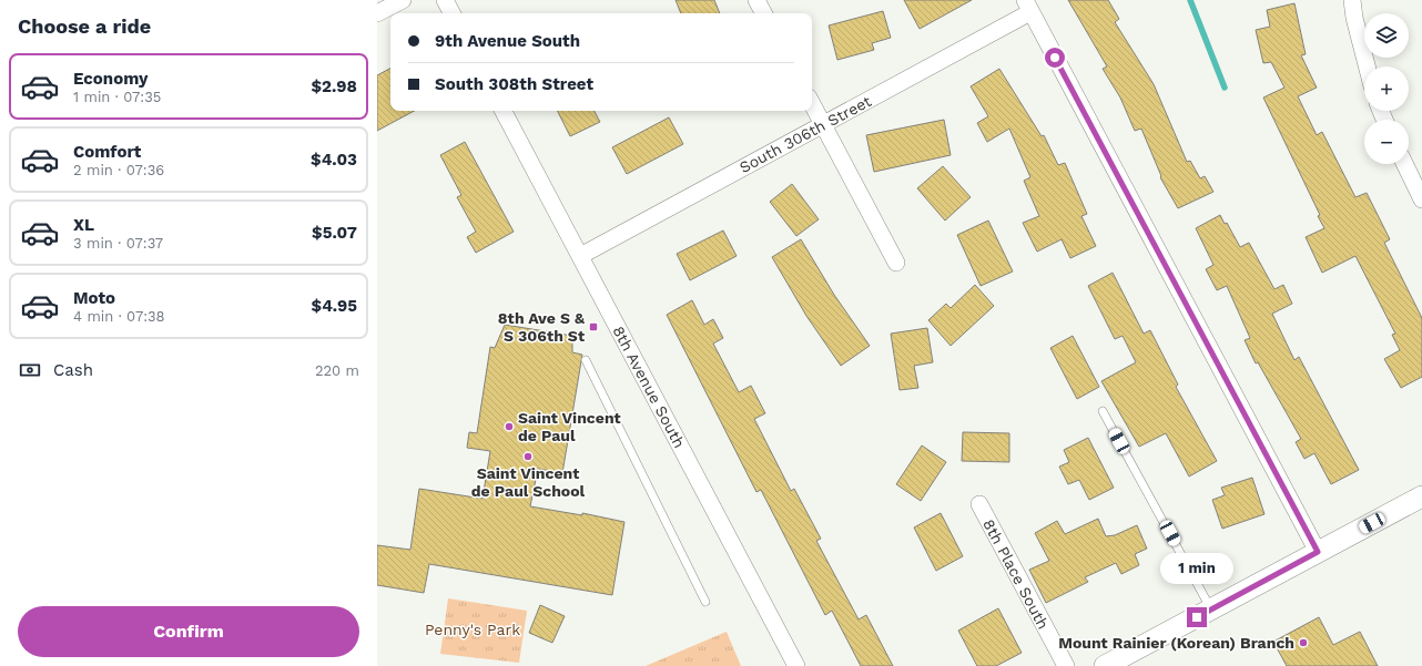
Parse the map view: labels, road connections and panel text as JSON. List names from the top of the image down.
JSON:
{
  "streets": {
    "street": ["South 306th Street", "8th Avenue South", "8th Place South"]
  },
  "crossings": [
    ["South 306th Street", "8th Avenue South"]
  ],
  "parks": ["Penny's Park"],
  "places": {
    "transit": ["8th Ave S & S 306th St"],
    "other": ["Saint Vincent de Paul", "Saint Vincent de Paul School", "Mount Rainier (Korean) Branch"]
  },
  "page": {
    "heading": "Choose a ride",
    "map_buttons": ["+", "−"],
    "banner": ["9th Avenue South", "South 308th Street"],
    "list": [
      {
        "name": "Economy",
        "note": "1 min · 07:35",
        "value": "$2.98"
      },
      {
        "name": "Comfort",
        "note": "2 min · 07:36",
        "value": "$4.03"
      },
      {
        "name": "XL",
        "note": "3 min · 07:37",
        "value": "$5.07"
      },
      {
        "name": "Moto",
        "note": "4 min · 07:38",
        "value": "$4.95"
      }
    ],
    "pay": ["Cash", "220 m"],
    "bubble": "1 min",
    "buttons": "Confirm"
  }
}
